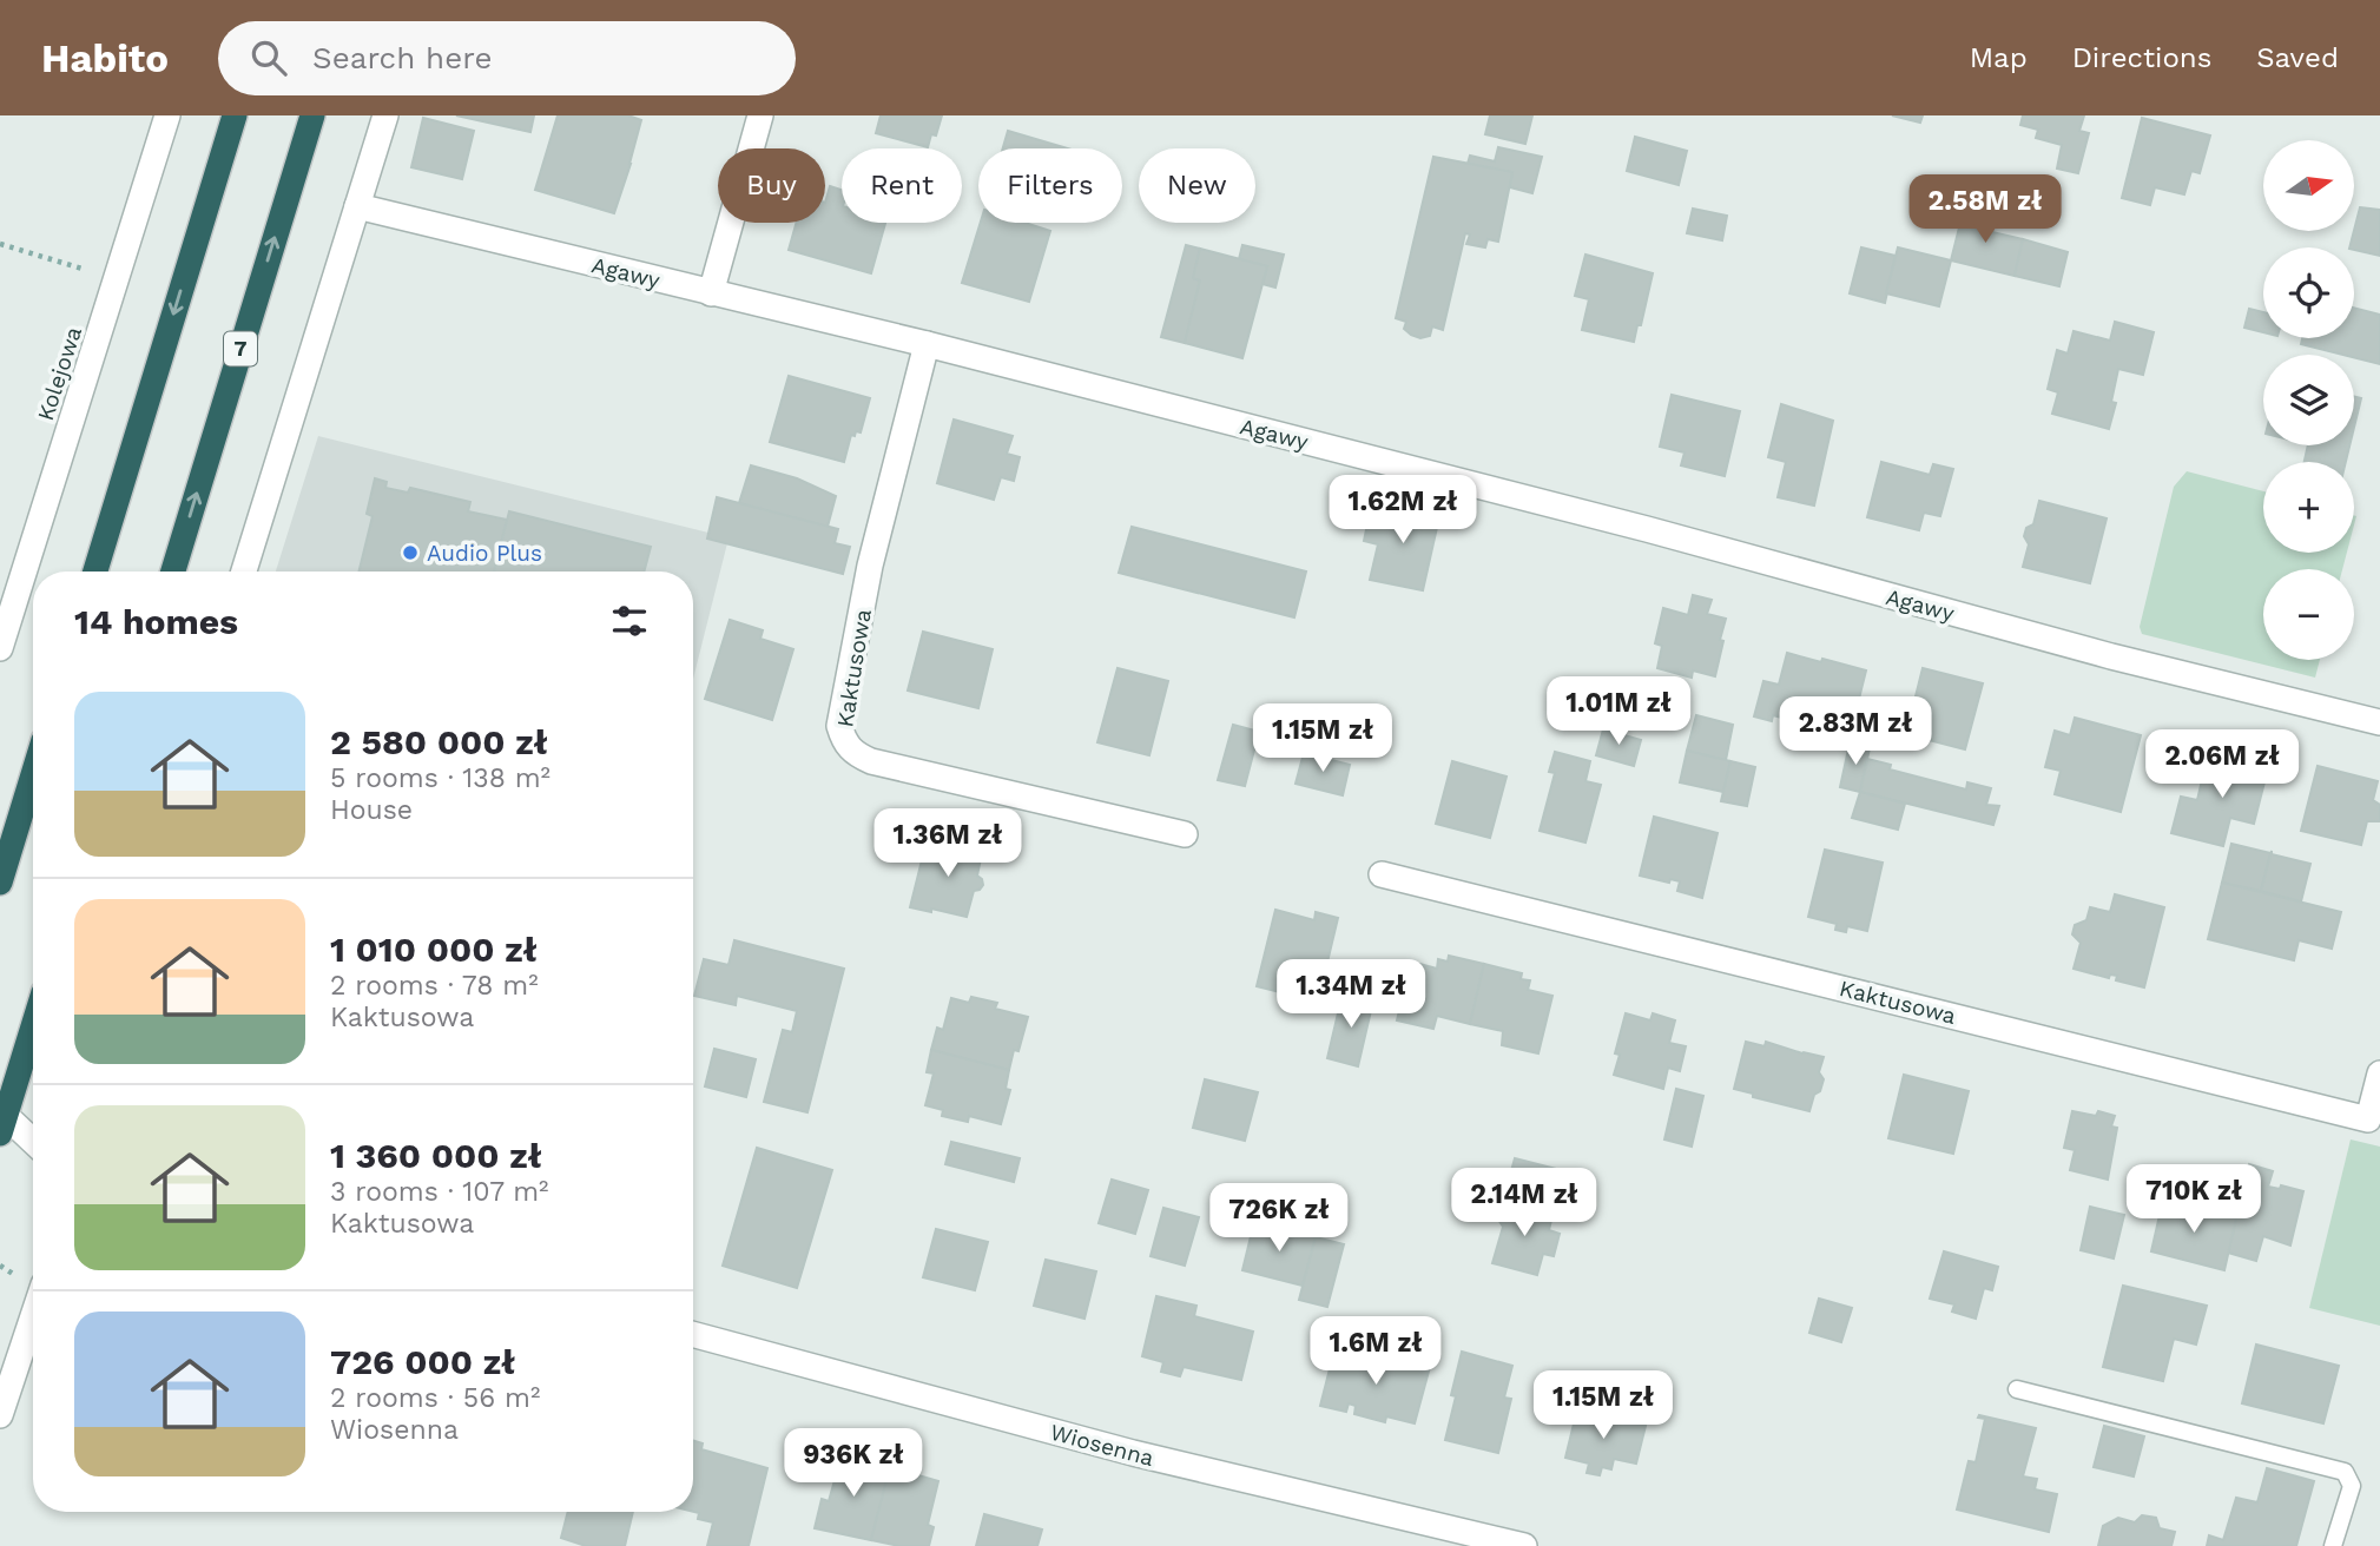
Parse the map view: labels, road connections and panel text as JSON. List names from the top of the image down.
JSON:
{
  "streets": {
    "highway": ["7"],
    "street": [
      "Agawy",
      "Kolejowa",
      "Kaktusowa",
      "Wiosenna"
    ]
  },
  "crossings": [
    ["Agawy", "Kaktusowa"]
  ],
  "places": ["Audio Plus"],
  "north": "right",
  "page": {
    "header": "Habito",
    "search": "Search here",
    "nav": ["Map", "Directions", "Saved"],
    "map_buttons": ["+", "−"],
    "chip": [
      "Buy",
      "Rent",
      "Filters",
      "New"
    ],
    "price": [
      "2.58M zł",
      "1.62M zł",
      "1.01M zł",
      "2.83M zł",
      "1.15M zł",
      "2.06M zł",
      "1.36M zł",
      "1.34M zł",
      "710K zł",
      "2.14M zł",
      "726K zł",
      "1.6M zł",
      "1.15M zł",
      "936K zł"
    ],
    "heading": "14 homes",
    "list": [
      {
        "name": "2 580 000 zł",
        "note": "5 rooms · 138 m² · House"
      },
      {
        "name": "1 010 000 zł",
        "note": "2 rooms · 78 m² · Kaktusowa"
      },
      {
        "name": "1 360 000 zł",
        "note": "3 rooms · 107 m² · Kaktusowa"
      },
      {
        "name": "726 000 zł",
        "note": "2 rooms · 56 m² · Wiosenna"
      }
    ]
  }
}
